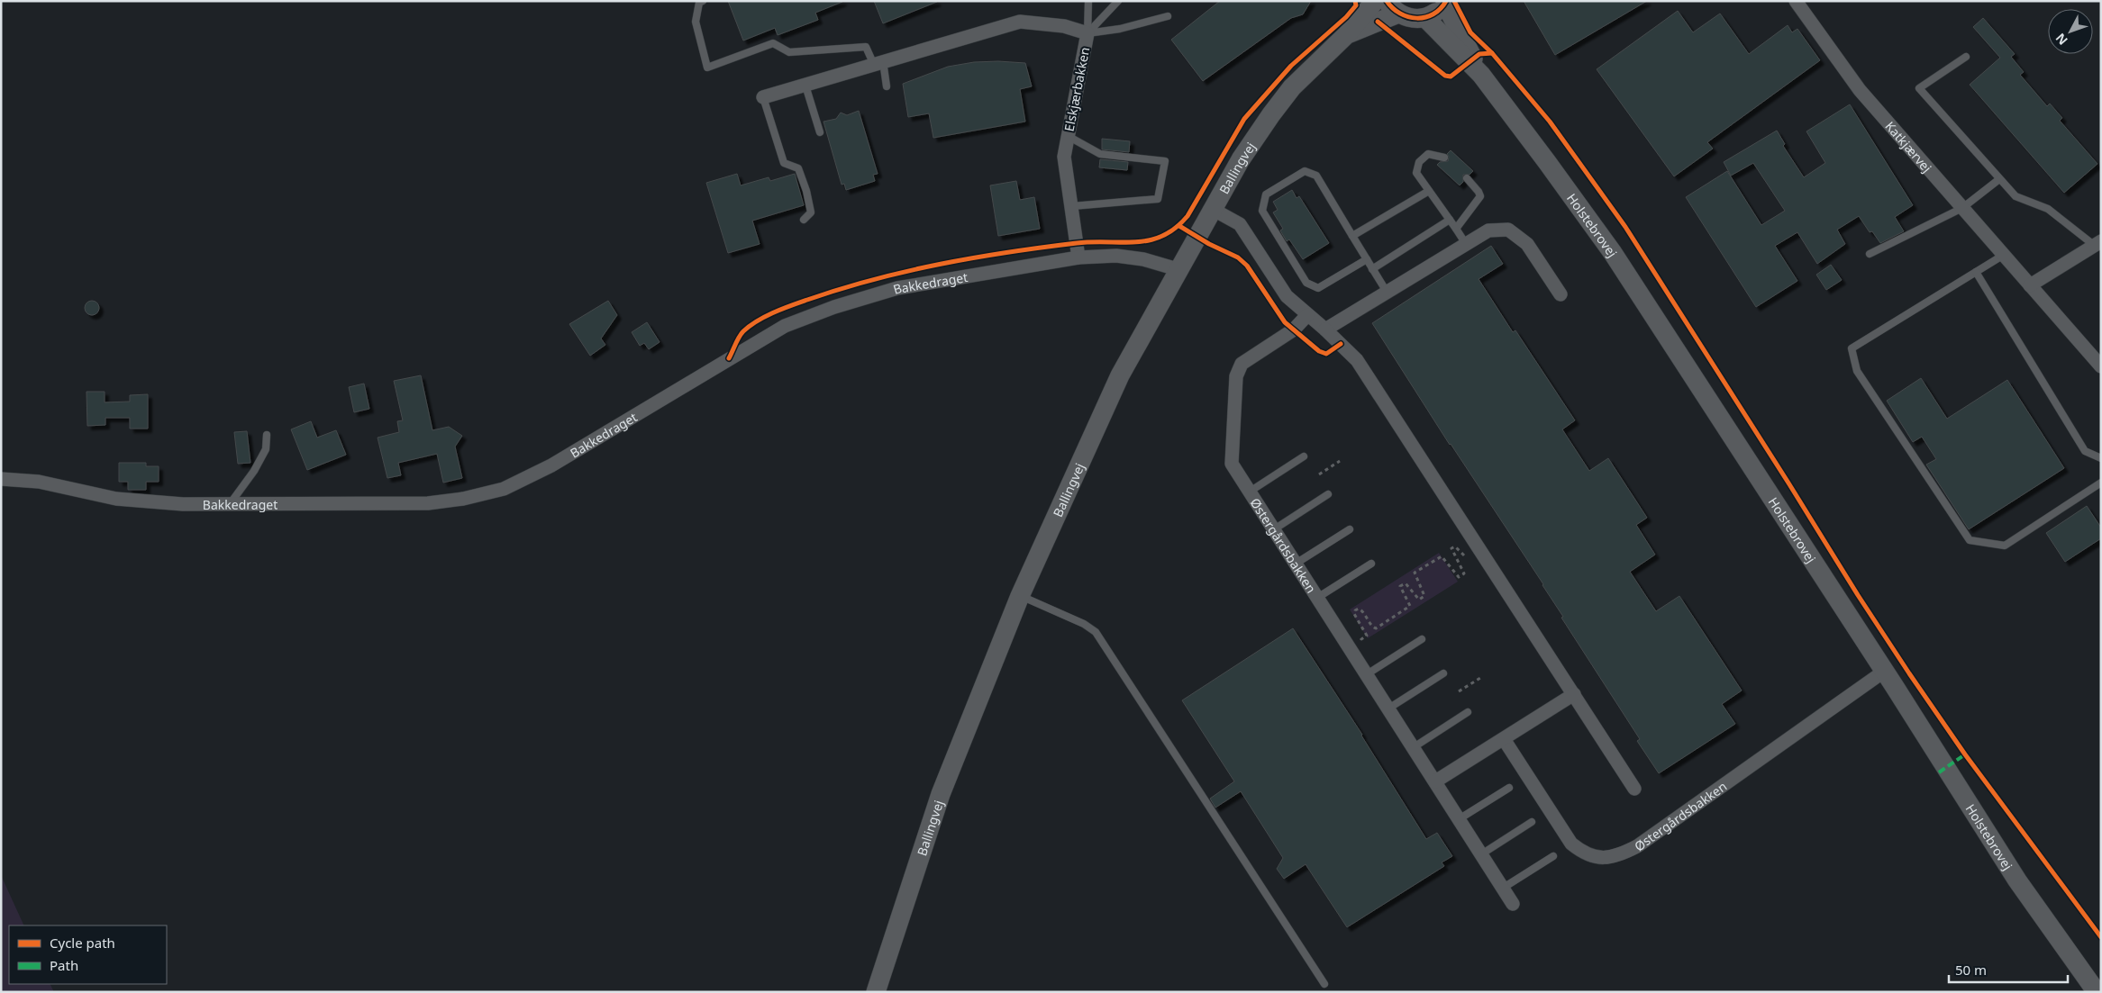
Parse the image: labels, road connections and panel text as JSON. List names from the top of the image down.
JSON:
{
  "streets": {
    "main road": ["Ballingvej", "Holstebrovej"],
    "street": [
      "Elskjærbakken",
      "Katkjærvej",
      "Bakkedraget",
      "Østergårdsbakken"
    ]
  },
  "crossings": [
    ["Elskjærbakken", "Bakkedraget"],
    ["Ballingvej", "Bakkedraget"],
    ["Holstebrovej", "Østergårdsbakken"]
  ],
  "legend": ["Cycle path", "Path"],
  "scale_bar": "50 m",
  "north": "bottom left"
}
